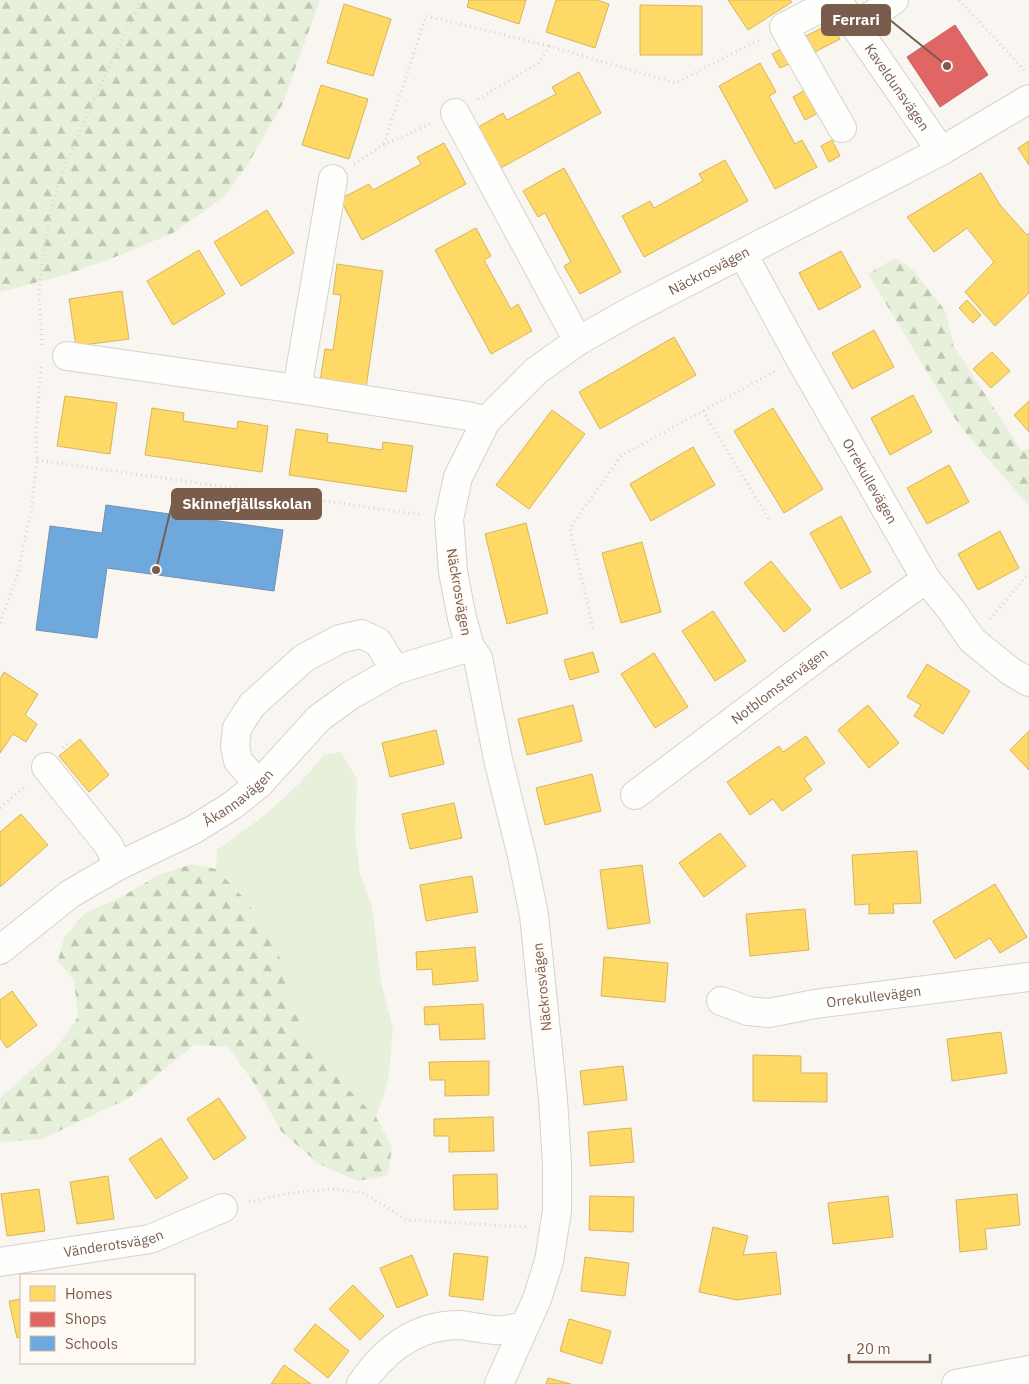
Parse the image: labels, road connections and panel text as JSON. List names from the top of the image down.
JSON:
{
  "streets": {
    "street": [
      "Kaveldunsvägen",
      "Näckrosvägen",
      "Orrekullevägen",
      "Notblomstervägen",
      "Åkannavägen",
      "Vänderotsvägen"
    ]
  },
  "crossings": [
    ["Kaveldunsvägen", "Näckrosvägen"],
    ["Näckrosvägen", "Orrekullevägen"],
    ["Näckrosvägen", "Åkannavägen"],
    ["Orrekullevägen", "Notblomstervägen"]
  ],
  "places": ["Ferrari", "Skinnefjällsskolan"],
  "legend": ["Homes", "Shops", "Schools"],
  "scale_bar": "20 m"
}
